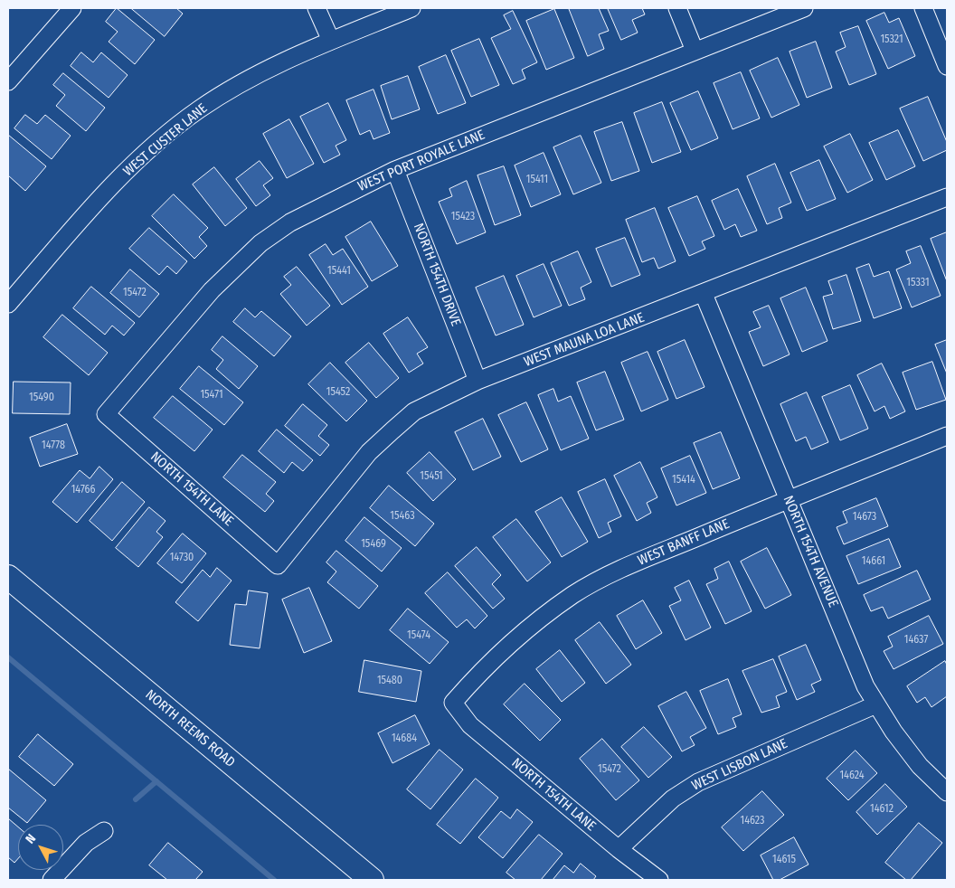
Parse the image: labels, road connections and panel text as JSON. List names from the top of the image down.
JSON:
{
  "streets": {
    "main road": ["NORTH REEMS ROAD"],
    "street": [
      "WEST CUSTER LANE",
      "WEST PORT ROYALE LANE",
      "NORTH 154TH DRIVE",
      "WEST MAUNA LOA LANE",
      "NORTH 154TH LANE",
      "WEST BANFF LANE",
      "NORTH 154TH AVENUE",
      "WEST LISBON LANE"
    ]
  },
  "crossings": [
    ["WEST PORT ROYALE LANE", "NORTH 154TH DRIVE"],
    ["WEST PORT ROYALE LANE", "NORTH 154TH LANE"],
    ["NORTH 154TH DRIVE", "WEST MAUNA LOA LANE"],
    ["WEST MAUNA LOA LANE", "NORTH 154TH LANE"],
    ["WEST MAUNA LOA LANE", "NORTH 154TH AVENUE"],
    ["NORTH 154TH LANE", "WEST BANFF LANE"],
    ["NORTH 154TH LANE", "WEST LISBON LANE"],
    ["WEST BANFF LANE", "NORTH 154TH AVENUE"],
    ["NORTH 154TH AVENUE", "WEST LISBON LANE"]
  ],
  "house_numbers": [
    "15321",
    "15411",
    "15423",
    "15441",
    "15331",
    "15472",
    "15452",
    "15471",
    "15490",
    "14778",
    "15451",
    "15414",
    "14766",
    "15463",
    "14673",
    "15469",
    "14730",
    "14661",
    "15474",
    "14637",
    "15480",
    "14684",
    "15472",
    "14624",
    "14612",
    "14623",
    "14615"
  ],
  "north": "top left"
}
